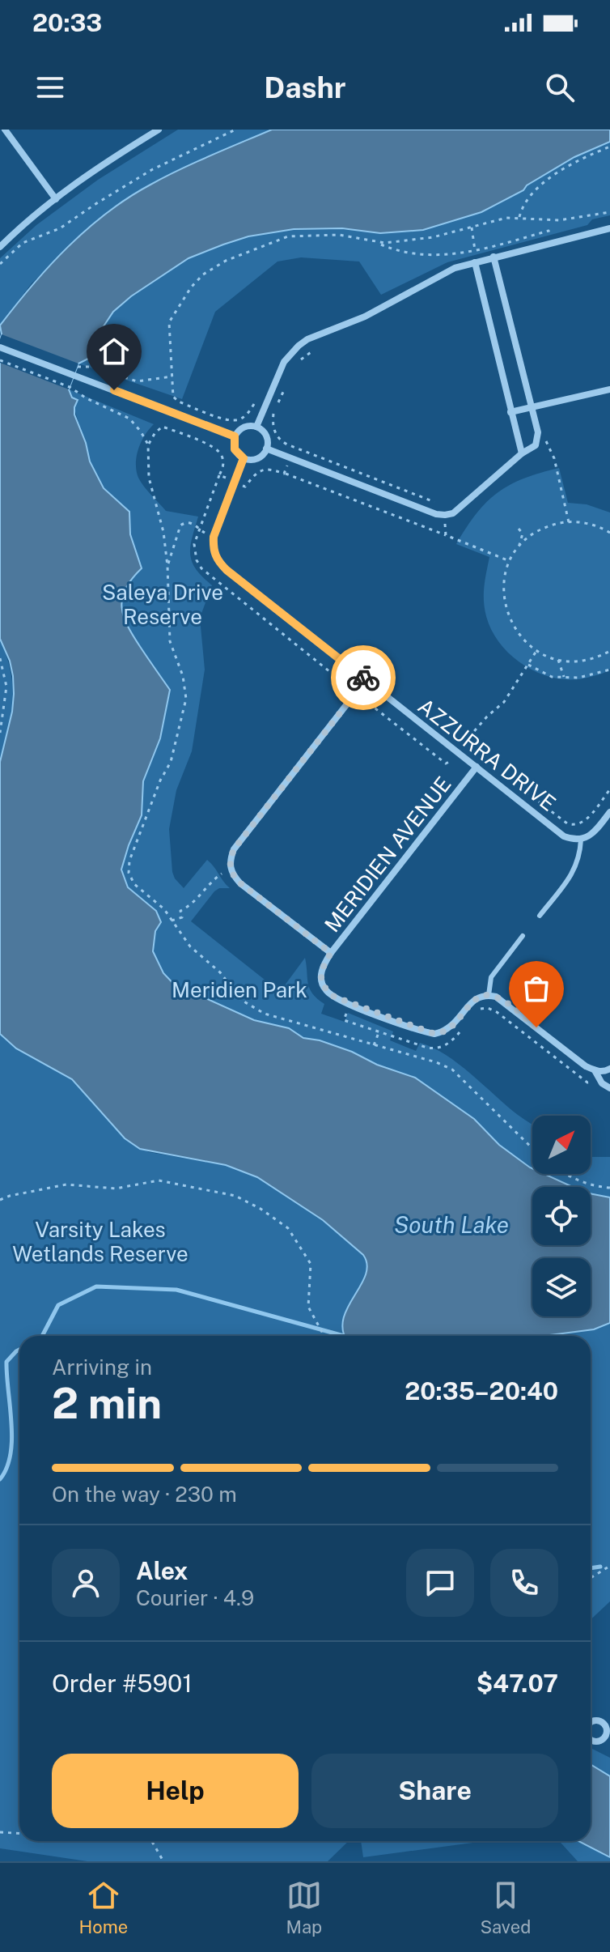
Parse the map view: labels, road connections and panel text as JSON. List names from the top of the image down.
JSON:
{
  "streets": {
    "street": ["AZZURRA DRIVE", "MERIDIEN AVENUE"]
  },
  "crossings": [
    ["AZZURRA DRIVE", "MERIDIEN AVENUE"]
  ],
  "water": ["South Lake"],
  "parks": ["Saleya Drive Reserve", "Meridien Park", "Varsity Lakes Wetlands Reserve"],
  "north": "top right",
  "page": {
    "status": "20:33",
    "header": "Dashr",
    "heading": ["2 min", "Arriving in", "20:35–20:40"],
    "panel": [
      "Alex",
      "Courier · 4.9",
      "Order #5901",
      "$47.07"
    ],
    "bar": "On the way · 230 m",
    "buttons": ["Help", "Share"],
    "tabs": ["Home", "Map", "Saved"]
  }
}
